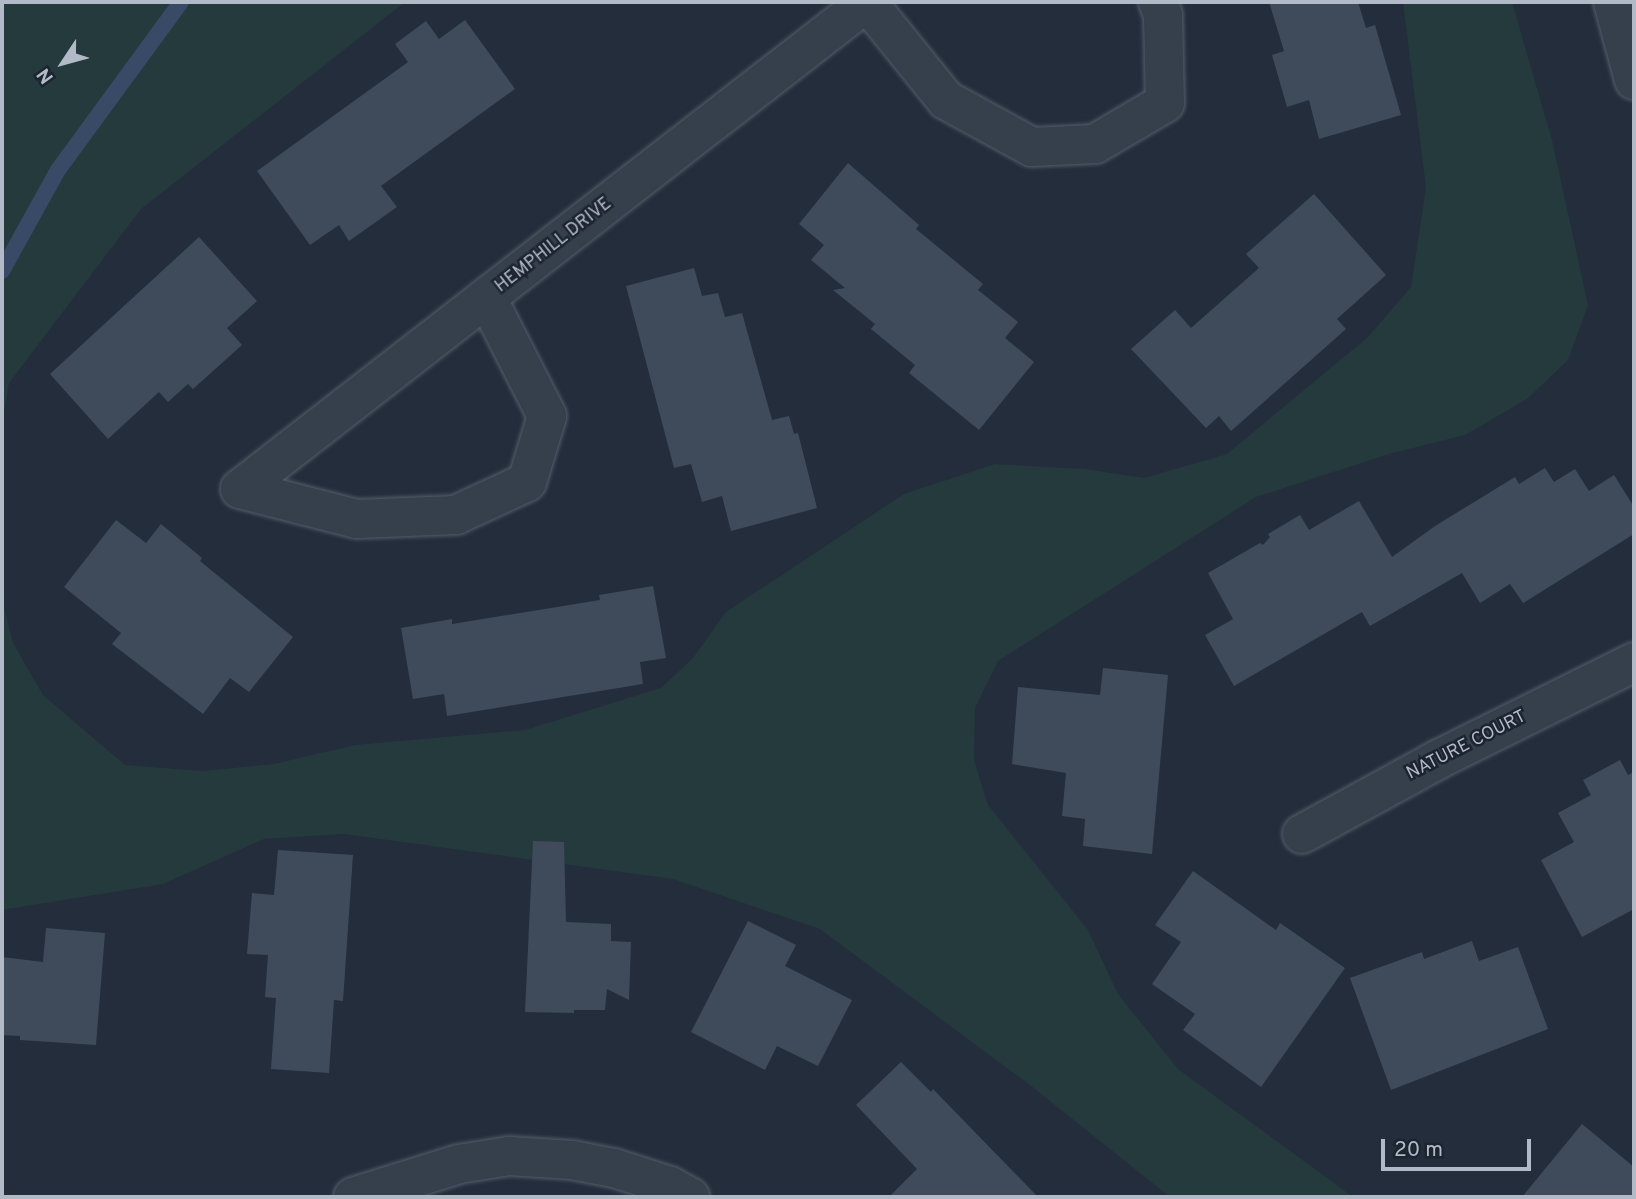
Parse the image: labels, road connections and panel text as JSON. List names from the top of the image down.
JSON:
{
  "streets": {
    "street": ["HEMPHILL DRIVE", "NATURE COURT"]
  },
  "scale_bar": "20 m",
  "north": "bottom left"
}
